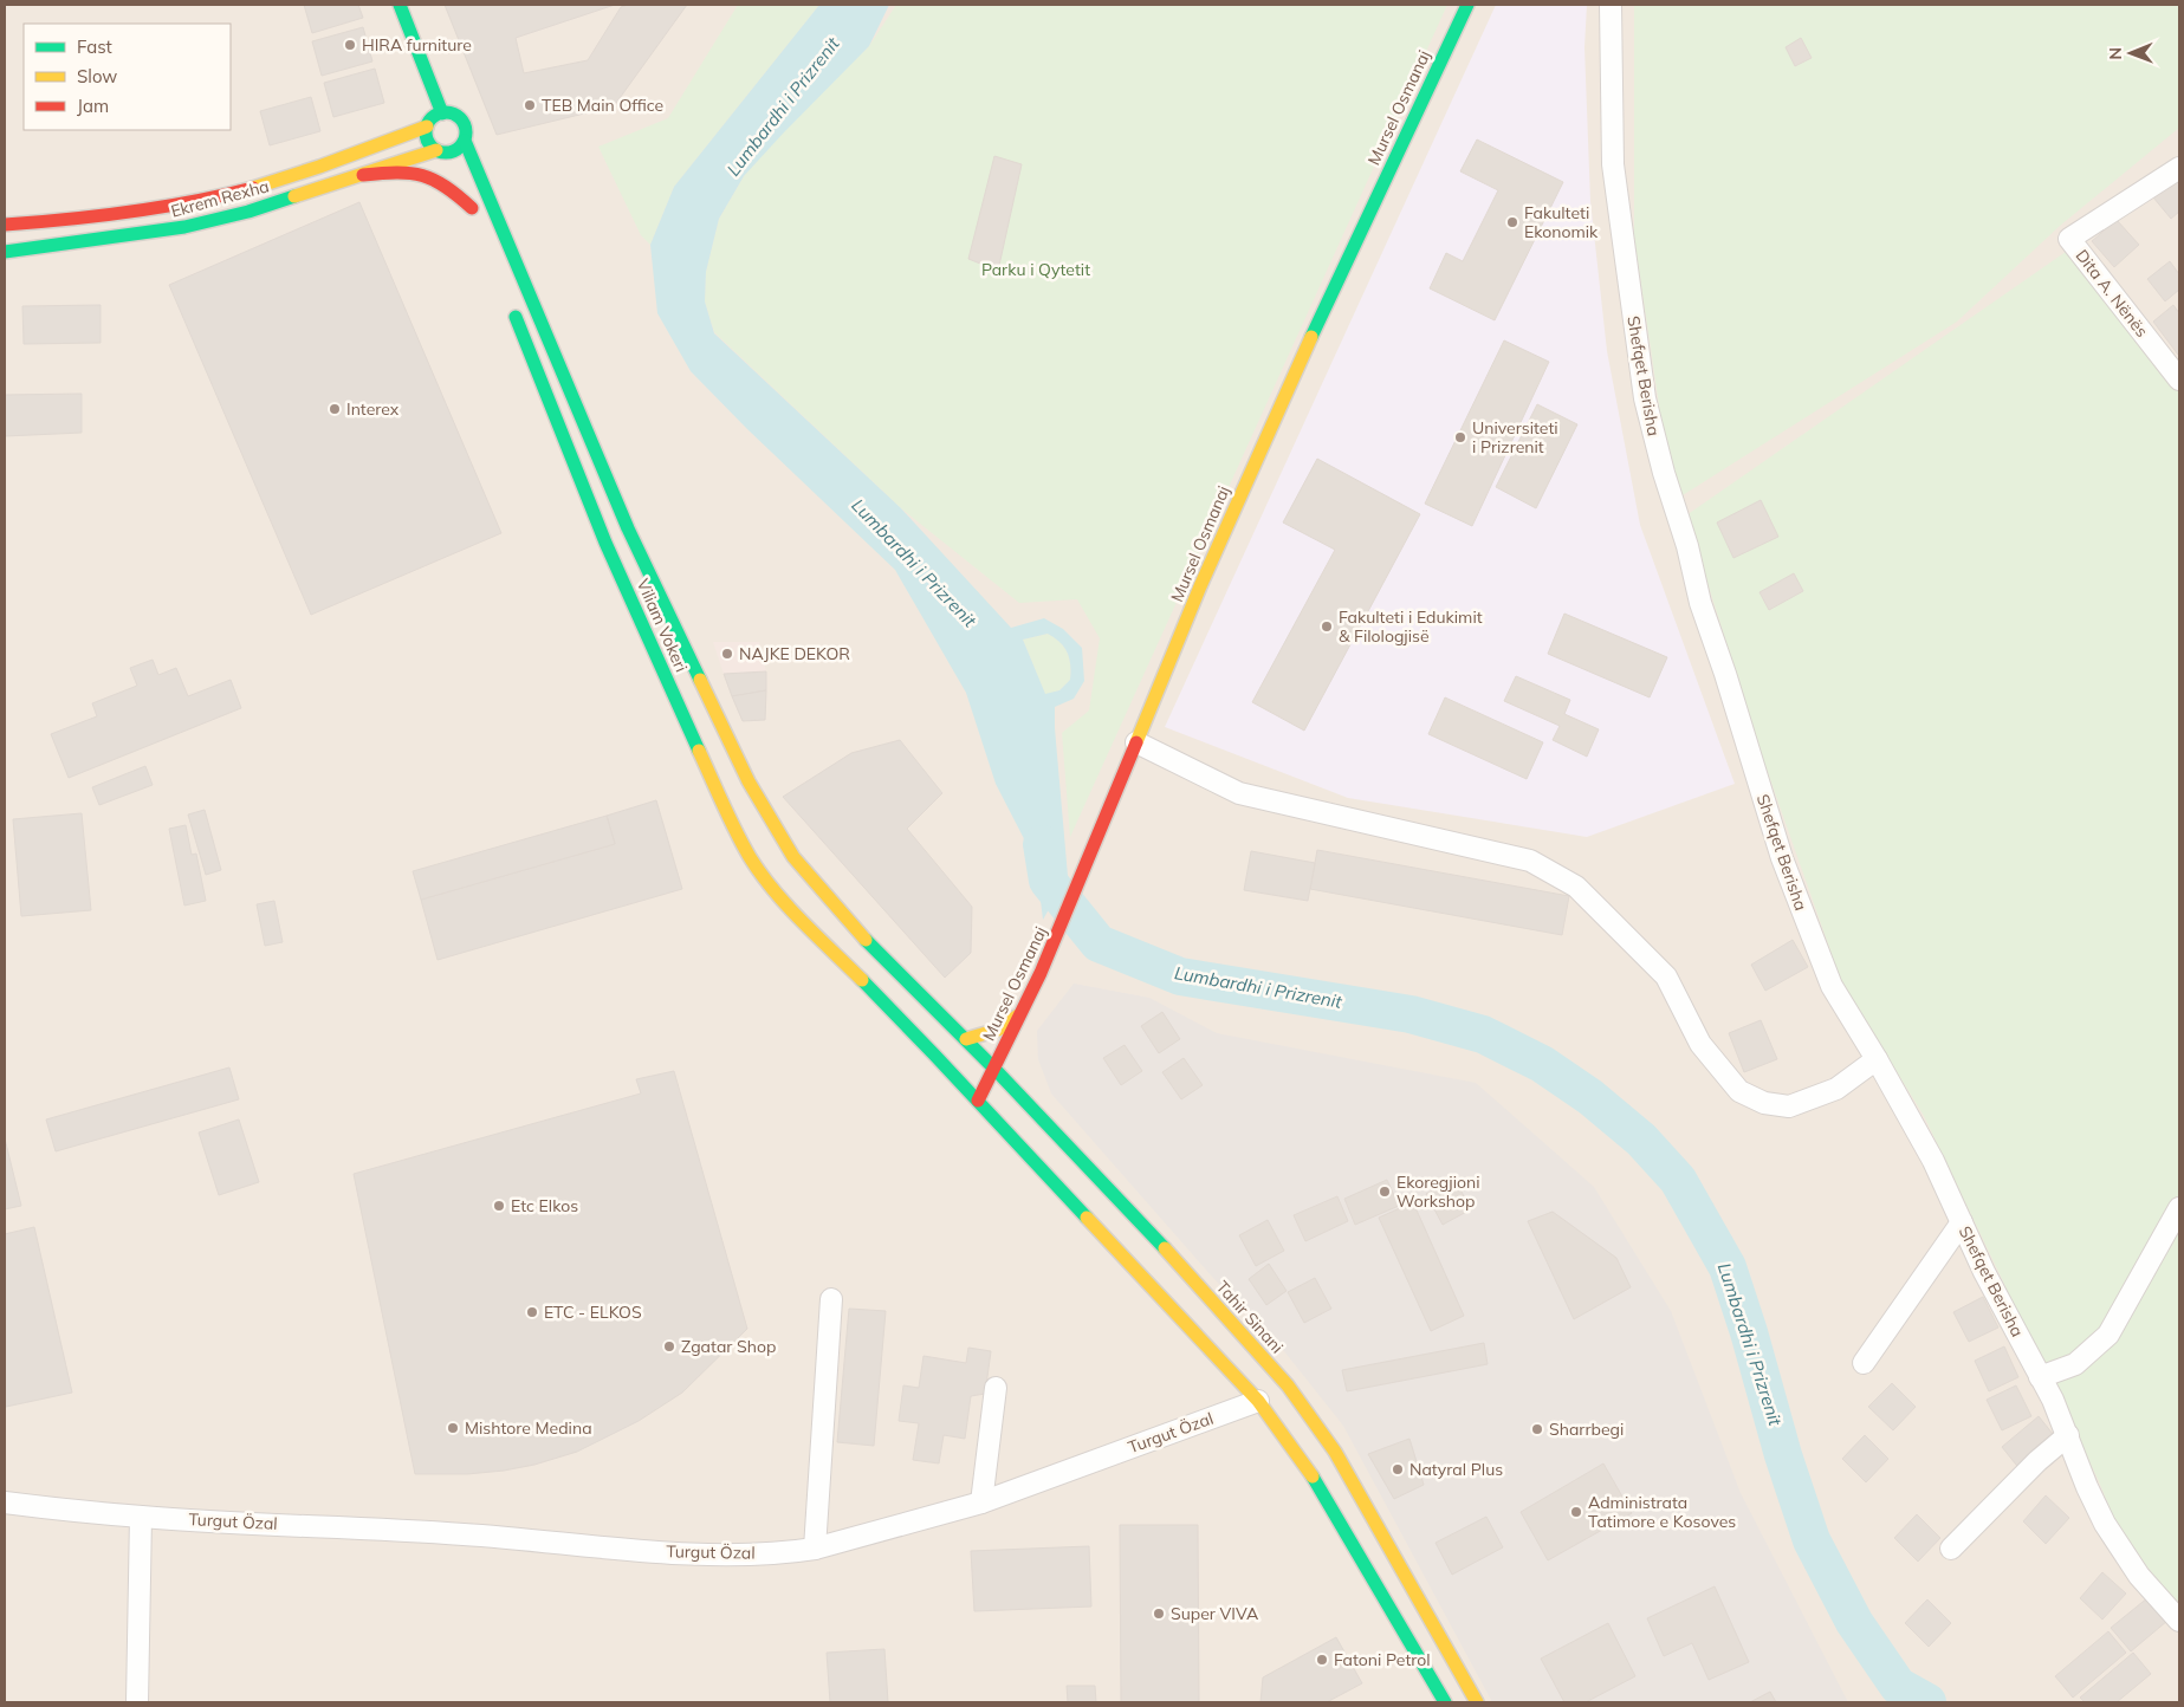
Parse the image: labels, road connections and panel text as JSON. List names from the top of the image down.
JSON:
{
  "streets": {
    "main road": [
      "Mursel Osmanaj",
      "Ekrem Rexha",
      "Viliam Vokeri",
      "Tahir Sinani"
    ],
    "street": ["Dita A. Nënës", "Shefqet Berisha", "Turgut Özal"]
  },
  "crossings": [
    ["Mursel Osmanaj", "Viliam Vokeri"],
    ["Mursel Osmanaj", "Tahir Sinani"],
    ["Ekrem Rexha", "Viliam Vokeri"],
    ["Viliam Vokeri", "Tahir Sinani"]
  ],
  "water": ["Lumbardhi i Prizrenit"],
  "parks": ["Parku i Qytetit"],
  "places": [
    "HIRA furniture",
    "TEB Main Office",
    "Fakulteti Ekonomik",
    "Interex",
    "Universiteti i Prizrenit",
    "Fakulteti i Edukimit & Filologjisë",
    "NAJKE DEKOR",
    "Ekoregjioni Workshop",
    "Etc Elkos",
    "ETC - ELKOS",
    "Zgatar Shop",
    "Mishtore Medina",
    "Sharrbegi",
    "Natyral Plus",
    "Administrata Tatimore e Kosoves",
    "Super VIVA",
    "Fatoni Petrol"
  ],
  "legend": ["Fast", "Slow", "Jam"],
  "north": "left"
}
